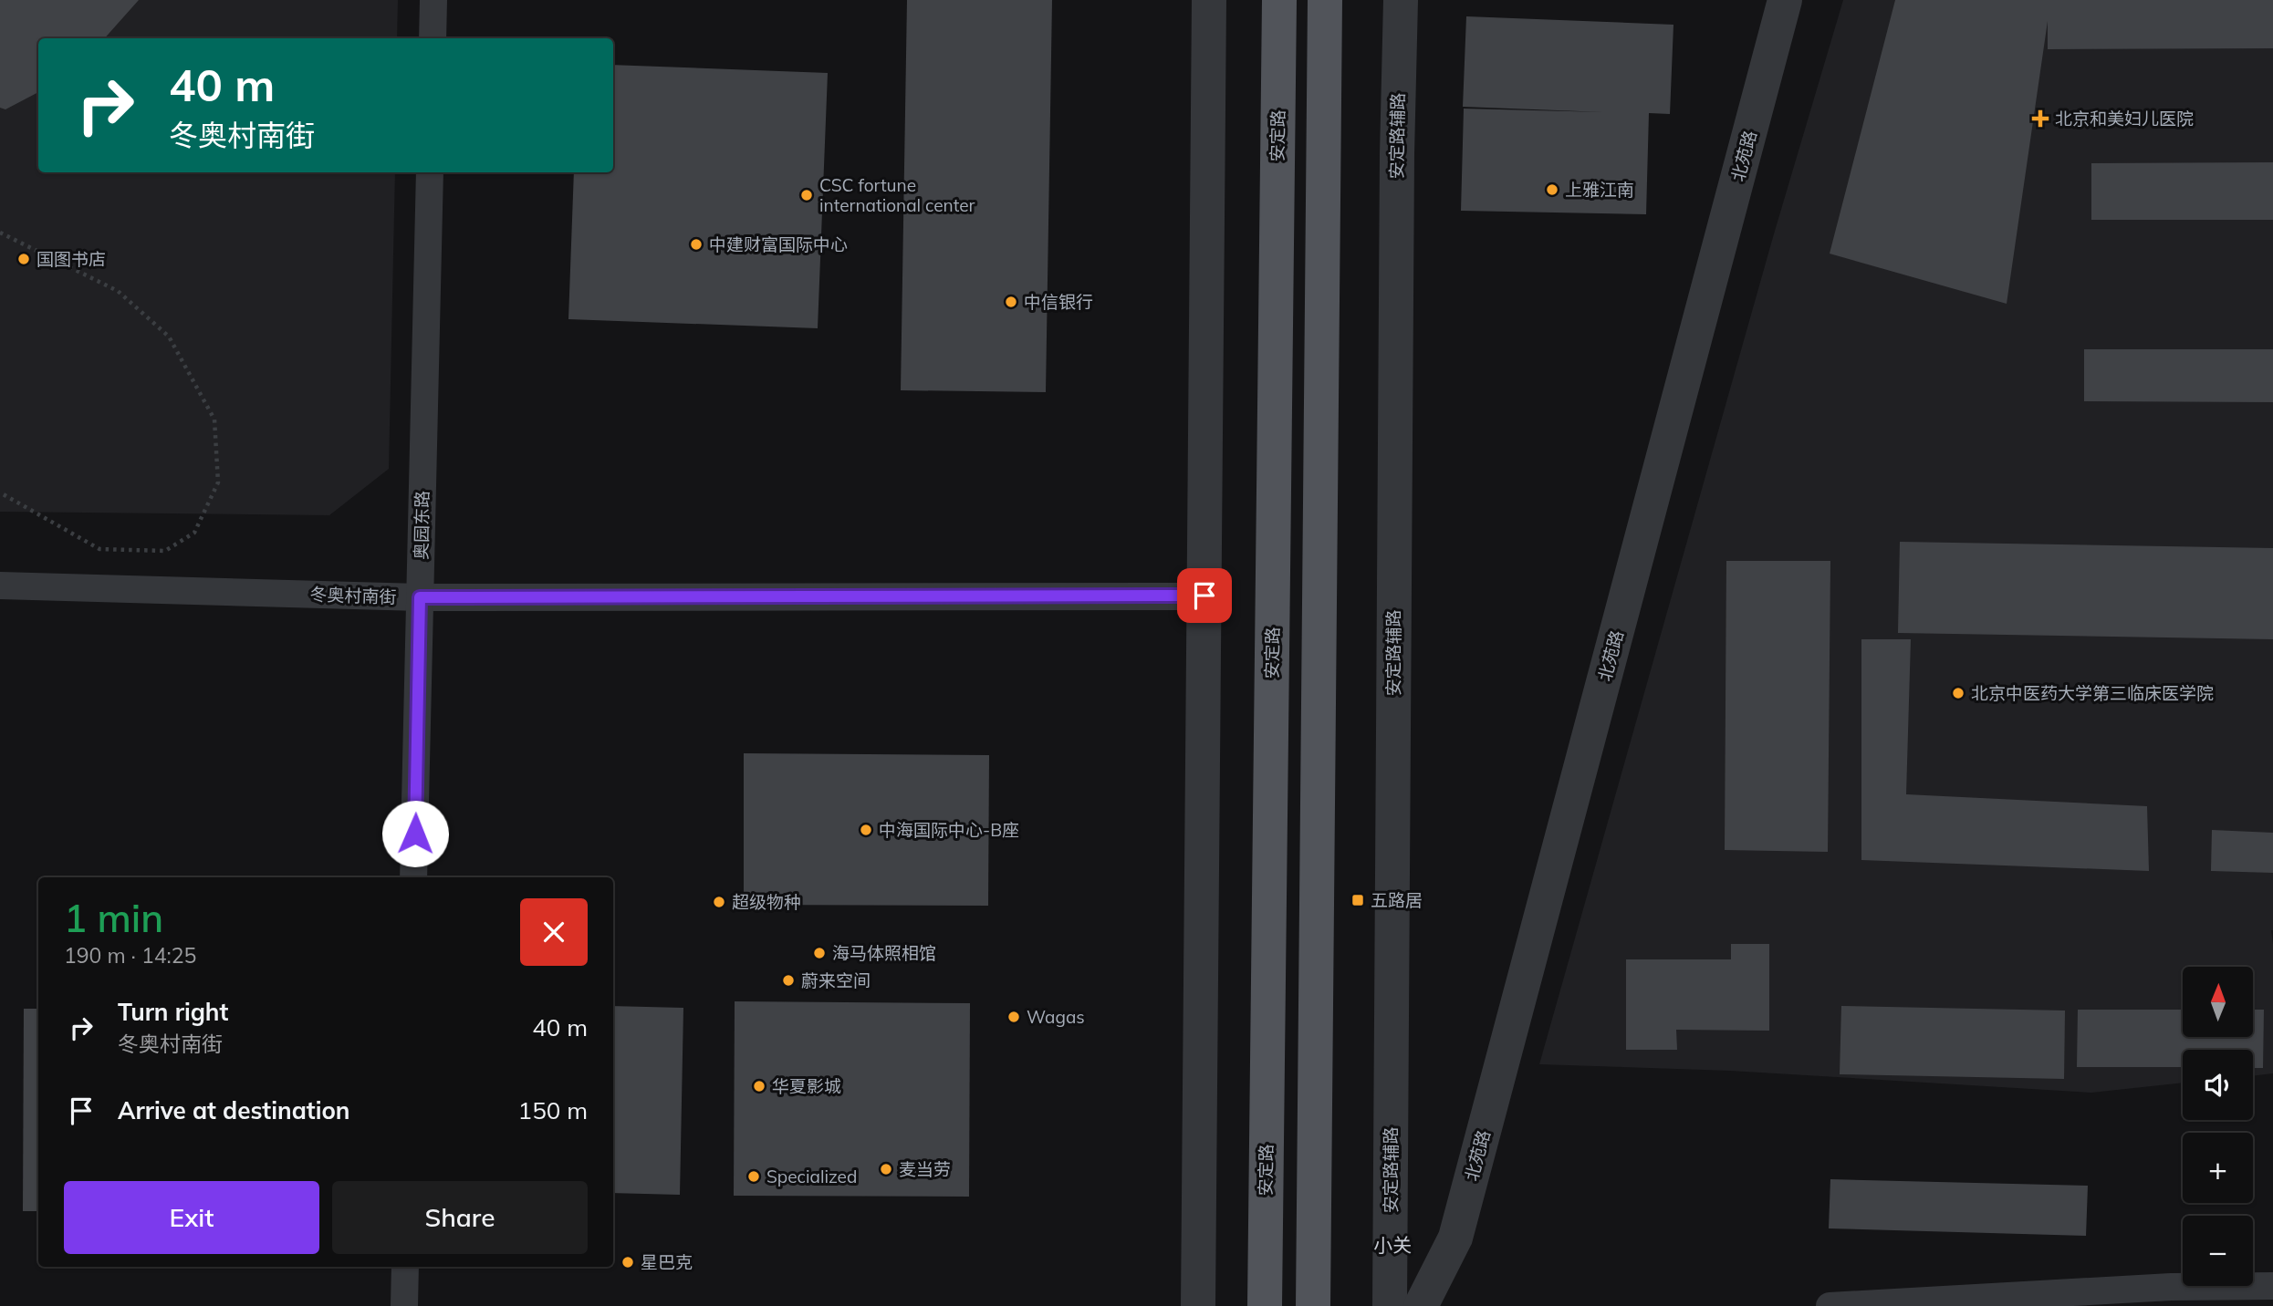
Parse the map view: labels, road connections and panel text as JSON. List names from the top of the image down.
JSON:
{
  "streets": {
    "main road": ["安定路"],
    "street": [
      "安定路辅路",
      "北苑路",
      "奥园东路",
      "冬奥村南街"
    ]
  },
  "crossings": [
    ["奥园东路", "冬奥村南街"]
  ],
  "districts": ["小关"],
  "places": {
    "health": ["北京和美妇儿医院"],
    "other": [
      "上雅江南",
      "CSC fortune international center",
      "中建财富国际中心",
      "国图书店",
      "中信银行",
      "北京中医药大学第三临床医学院",
      "中海国际中心-B座",
      "超级物种",
      "海马体照相馆",
      "蔚来空间",
      "Wagas",
      "华夏影城",
      "麦当劳",
      "Specialized",
      "星巴克"
    ],
    "transit": ["五路居"]
  },
  "north": "top",
  "page": {
    "turn": ["40 m", "冬奥村南街"],
    "heading": ["1 min", "190 m · 14:25"],
    "map_buttons": ["+", "−"],
    "list": [
      {
        "name": "Turn right",
        "note": "冬奥村南街",
        "value": "40 m"
      },
      {
        "name": "Arrive at destination",
        "value": "150 m"
      }
    ],
    "buttons": ["Exit", "Share"]
  }
}
